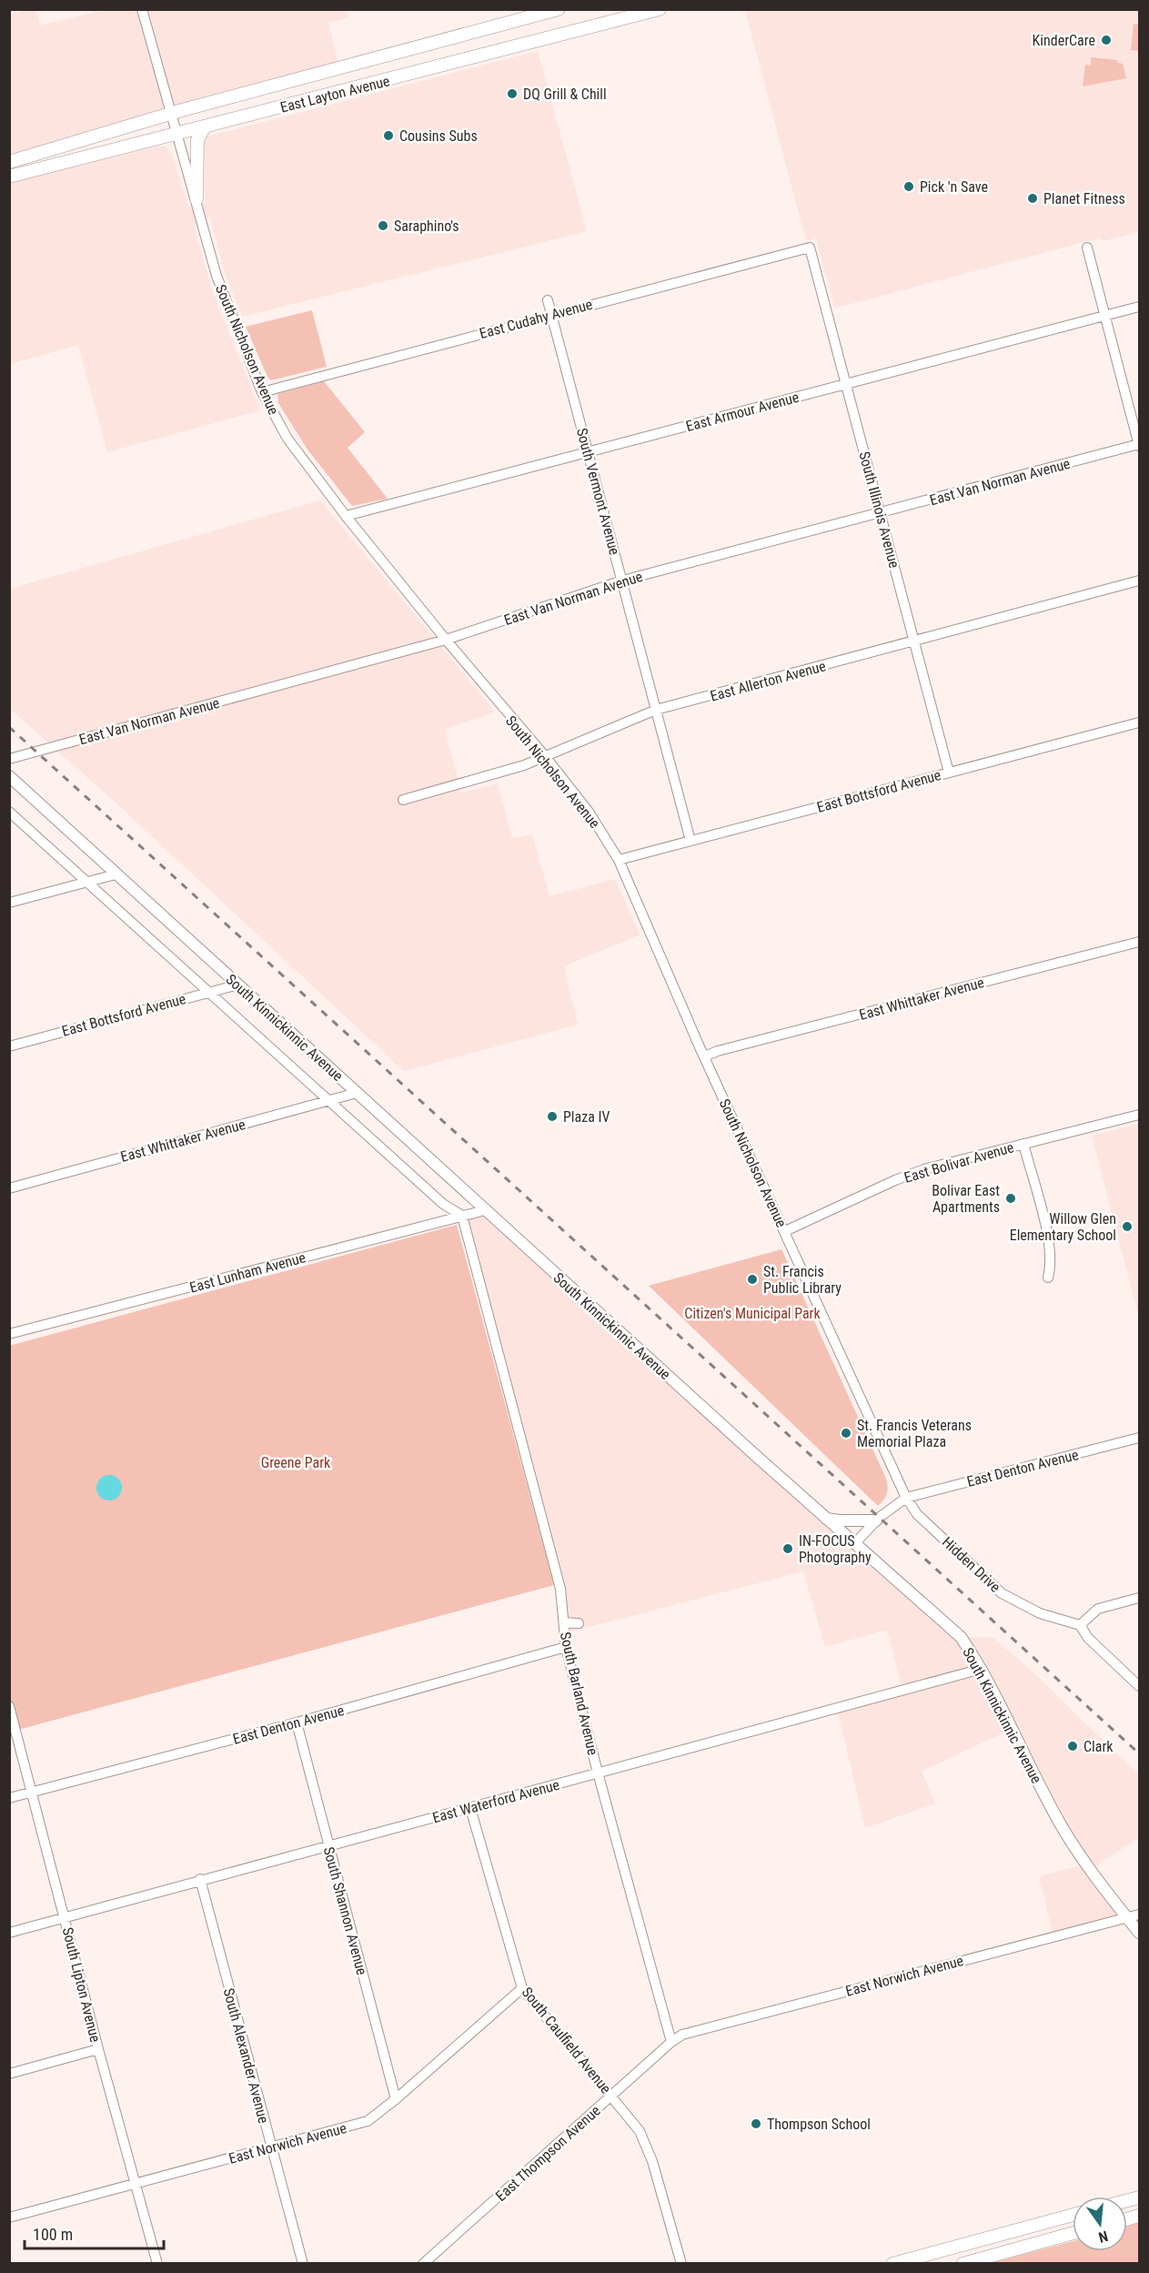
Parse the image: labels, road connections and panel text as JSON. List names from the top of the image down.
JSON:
{
  "streets": {
    "main road": ["East Layton Avenue"],
    "street": [
      "East Cudahy Avenue",
      "South Nicholson Avenue",
      "East Armour Avenue",
      "East Van Norman Avenue",
      "South Vermont Avenue",
      "South Illinois Avenue",
      "East Allerton Avenue",
      "East Bottsford Avenue",
      "East Whittaker Avenue",
      "South Kinnickinnic Avenue",
      "East Bolivar Avenue",
      "East Lunham Avenue",
      "East Denton Avenue",
      "Hidden Drive",
      "South Barland Avenue",
      "East Waterford Avenue",
      "South Shannon Avenue",
      "East Norwich Avenue",
      "South Lipton Avenue",
      "South Caulfield Avenue",
      "South Alexander Avenue",
      "East Thompson Avenue"
    ]
  },
  "crossings": [
    ["East Layton Avenue", "South Nicholson Avenue"],
    ["East Cudahy Avenue", "South Nicholson Avenue"],
    ["East Cudahy Avenue", "South Vermont Avenue"],
    ["East Cudahy Avenue", "South Illinois Avenue"],
    ["South Nicholson Avenue", "East Armour Avenue"],
    ["South Nicholson Avenue", "East Van Norman Avenue"],
    ["South Nicholson Avenue", "East Allerton Avenue"],
    ["South Nicholson Avenue", "East Bottsford Avenue"],
    ["South Nicholson Avenue", "East Whittaker Avenue"],
    ["South Nicholson Avenue", "East Bolivar Avenue"],
    ["South Nicholson Avenue", "East Denton Avenue"],
    ["South Nicholson Avenue", "Hidden Drive"],
    ["East Armour Avenue", "South Vermont Avenue"],
    ["East Armour Avenue", "South Illinois Avenue"],
    ["East Van Norman Avenue", "South Vermont Avenue"],
    ["East Van Norman Avenue", "South Illinois Avenue"],
    ["South Vermont Avenue", "East Allerton Avenue"],
    ["South Vermont Avenue", "East Bottsford Avenue"],
    ["South Illinois Avenue", "East Allerton Avenue"],
    ["South Illinois Avenue", "East Bottsford Avenue"],
    ["East Bottsford Avenue", "South Kinnickinnic Avenue"],
    ["East Whittaker Avenue", "South Kinnickinnic Avenue"],
    ["South Kinnickinnic Avenue", "East Lunham Avenue"],
    ["South Kinnickinnic Avenue", "South Barland Avenue"],
    ["South Kinnickinnic Avenue", "East Waterford Avenue"],
    ["South Kinnickinnic Avenue", "East Norwich Avenue"],
    ["East Lunham Avenue", "South Barland Avenue"],
    ["East Denton Avenue", "Hidden Drive"],
    ["East Denton Avenue", "South Barland Avenue"],
    ["East Denton Avenue", "South Shannon Avenue"],
    ["East Denton Avenue", "South Lipton Avenue"],
    ["South Barland Avenue", "East Waterford Avenue"],
    ["South Barland Avenue", "East Norwich Avenue"],
    ["South Barland Avenue", "East Thompson Avenue"],
    ["East Waterford Avenue", "South Shannon Avenue"],
    ["East Waterford Avenue", "South Lipton Avenue"],
    ["East Waterford Avenue", "South Caulfield Avenue"],
    ["East Waterford Avenue", "South Alexander Avenue"],
    ["South Shannon Avenue", "East Norwich Avenue"],
    ["East Norwich Avenue", "South Lipton Avenue"],
    ["East Norwich Avenue", "South Caulfield Avenue"],
    ["East Norwich Avenue", "South Alexander Avenue"],
    ["East Norwich Avenue", "East Thompson Avenue"],
    ["South Caulfield Avenue", "East Thompson Avenue"]
  ],
  "parks": ["Citizen's Municipal Park", "Greene Park"],
  "places": [
    "KinderCare",
    "DQ Grill & Chill",
    "Cousins Subs",
    "Pick 'n Save",
    "Planet Fitness",
    "Saraphino's",
    "Plaza IV",
    "Bolivar East Apartments",
    "Willow Glen Elementary School",
    "St. Francis Public Library",
    "St. Francis Veterans Memorial Plaza",
    "IN-FOCUS Photography",
    "Clark",
    "Thompson School"
  ],
  "scale_bar": "100 m",
  "north": "bottom"
}
